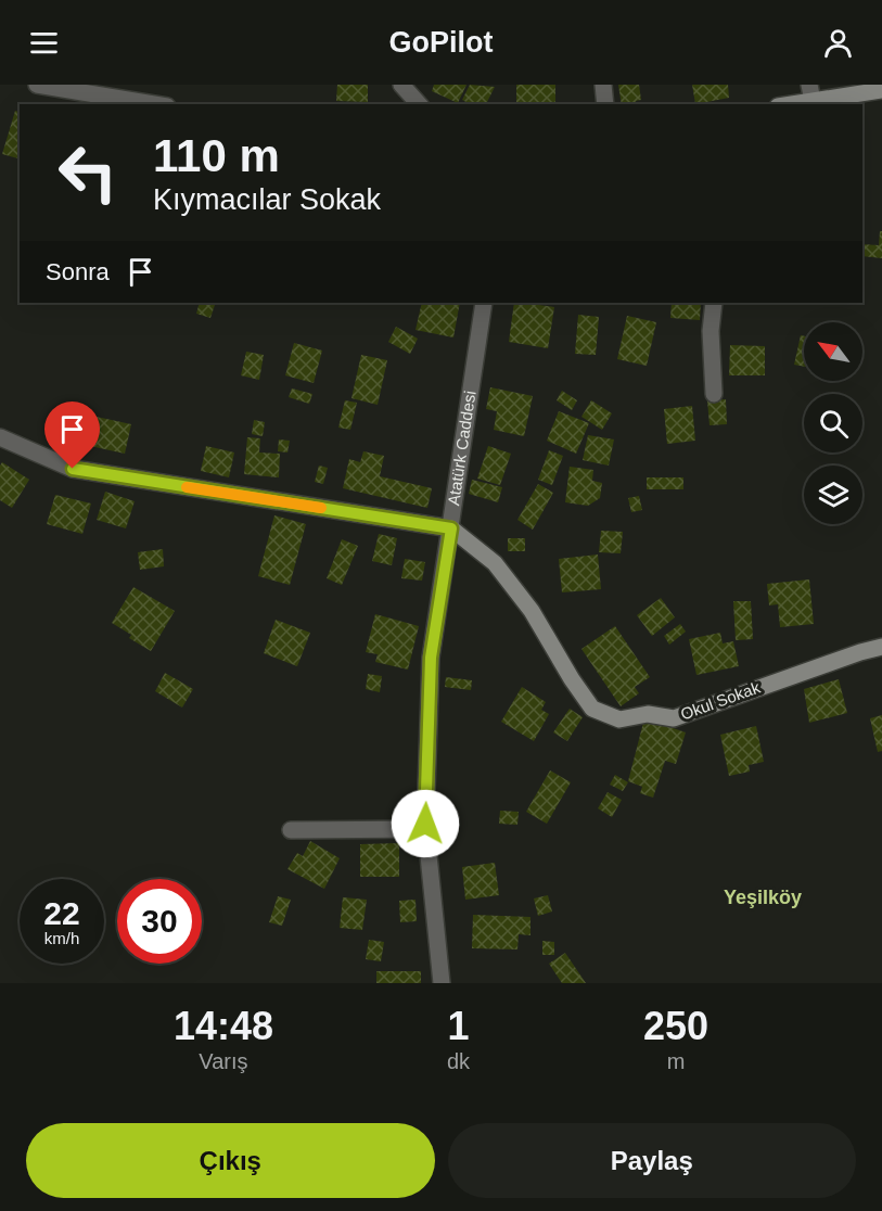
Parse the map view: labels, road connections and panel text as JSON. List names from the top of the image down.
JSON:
{
  "streets": {
    "street": ["Atatürk Caddesi", "Okul Sokak"]
  },
  "crossings": [
    ["Atatürk Caddesi", "Okul Sokak"]
  ],
  "districts": ["Yeşilköy"],
  "north": "top left",
  "page": {
    "header": "GoPilot",
    "turn": ["110 m", "Kıymacılar Sokak"],
    "then": "Sonra",
    "speed": "22 km/h",
    "limit": "30",
    "eta": [
      "14:48",
      "Varış",
      "1",
      "dk",
      "250",
      "m"
    ],
    "buttons": ["Çıkış", "Paylaş"]
  }
}
